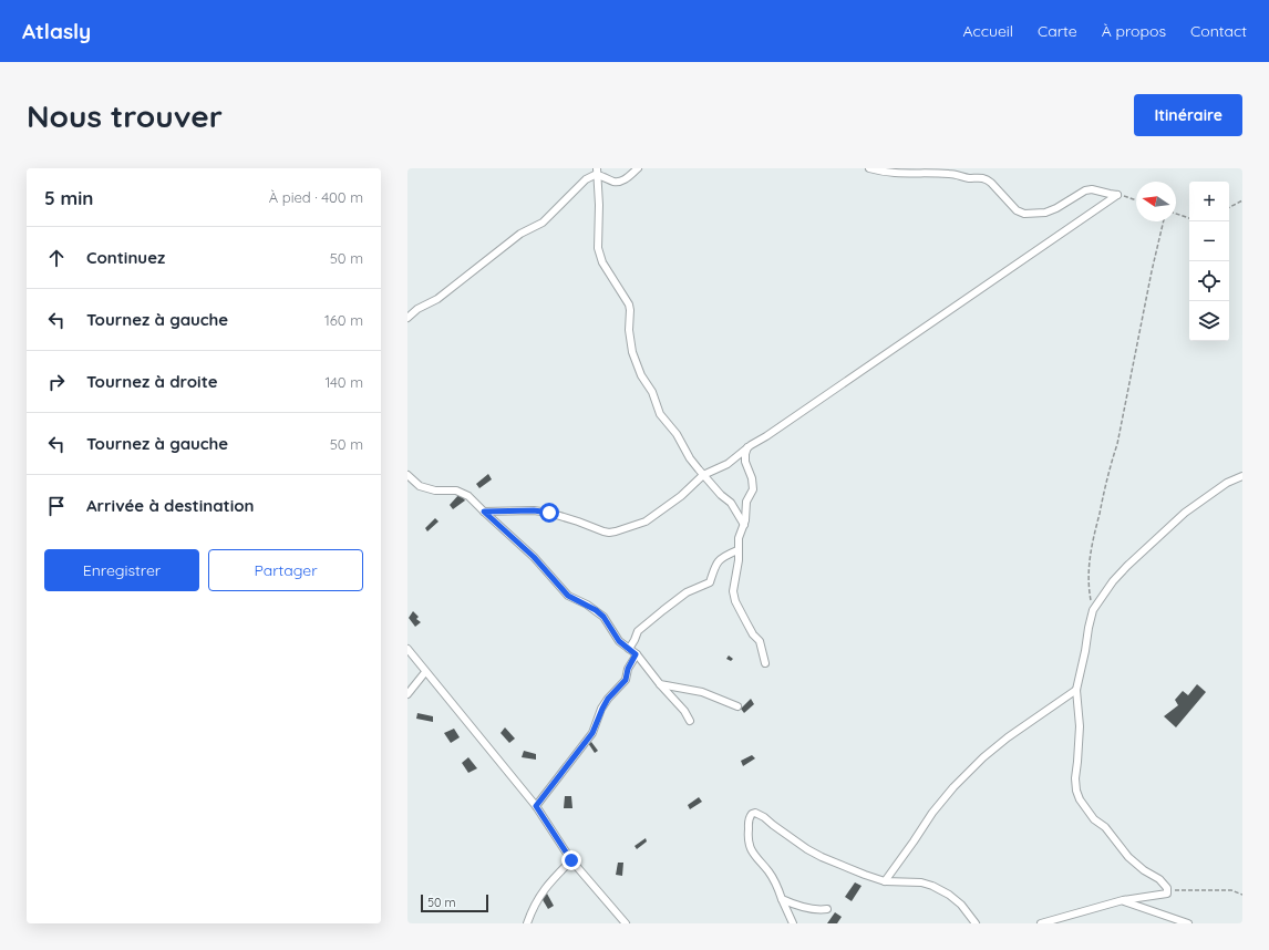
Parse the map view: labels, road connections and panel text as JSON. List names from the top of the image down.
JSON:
{
  "scale_bar": "50 m",
  "north": "left",
  "page": {
    "header": "Atlasly",
    "nav": [
      "Accueil",
      "Carte",
      "À propos",
      "Contact"
    ],
    "buttons": [
      "Itinéraire",
      ["Enregistrer", "Partager"]
    ],
    "title": "Nous trouver",
    "heading": ["5 min", "À pied · 400 m"],
    "map_buttons": ["+", "−"],
    "list": [
      ["Continuez", "50 m"],
      ["Tournez à gauche", "160 m"],
      ["Tournez à droite", "140 m"],
      ["Tournez à gauche", "50 m"],
      "Arrivée à destination"
    ],
    "scale": "50 m"
  }
}
